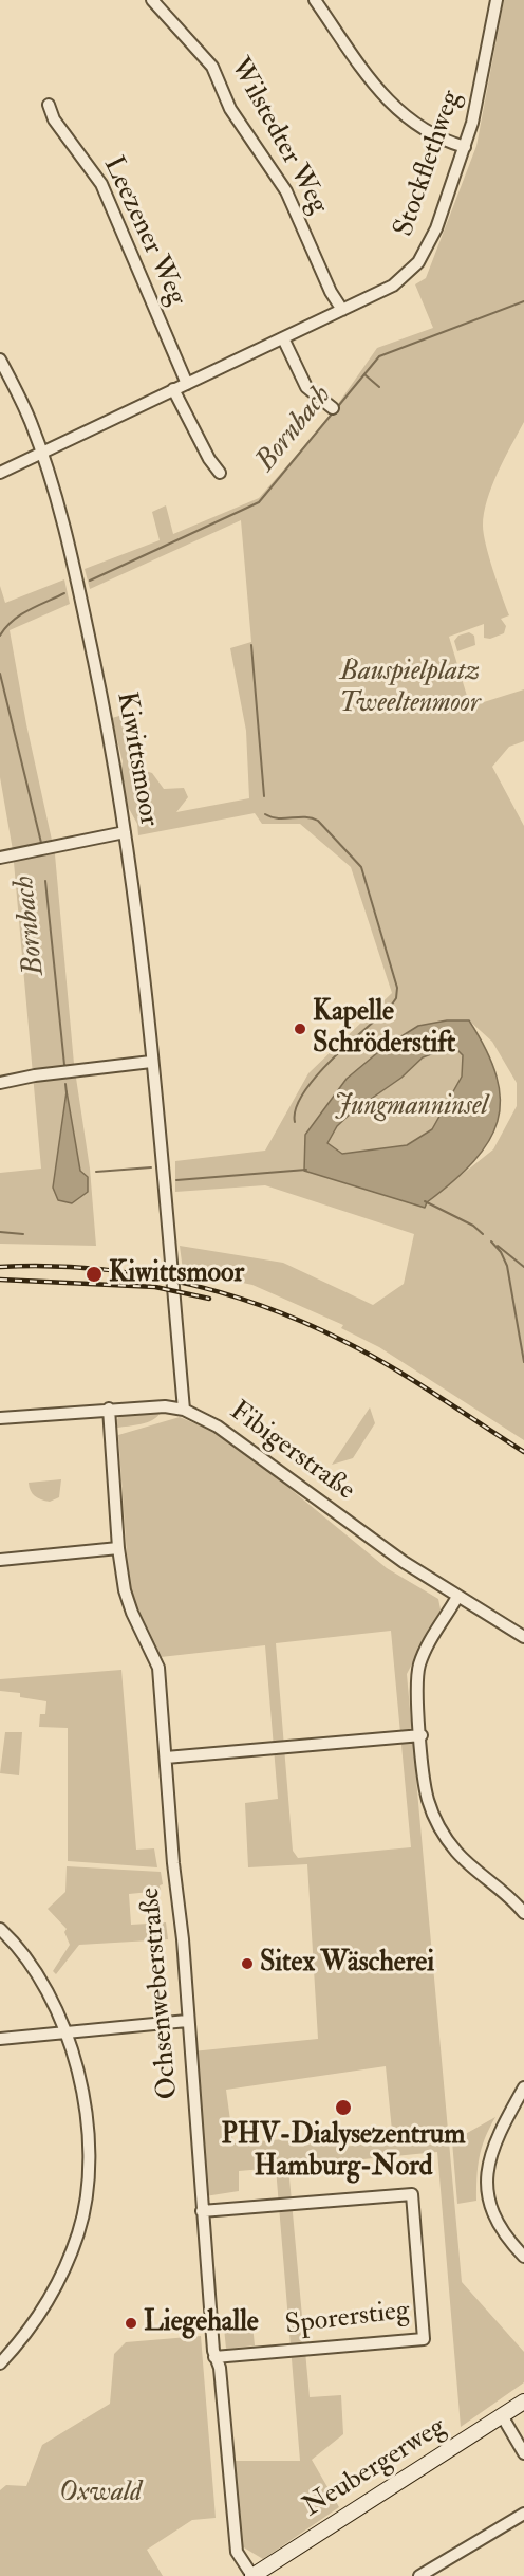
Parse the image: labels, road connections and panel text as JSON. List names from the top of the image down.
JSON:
{
  "streets": {
    "street": [
      "Wilstedter Weg",
      "Stockflethweg",
      "Leezener Weg",
      "Kiwittsmoor",
      "Fibigerstraße",
      "Ochsenweberstraße",
      "Sporerstieg",
      "Neubergerweg"
    ]
  },
  "crossings": [
    ["Wilstedter Weg", "Stockflethweg"],
    ["Stockflethweg", "Leezener Weg"],
    ["Stockflethweg", "Kiwittsmoor"],
    ["Kiwittsmoor", "Fibigerstraße"],
    ["Fibigerstraße", "Ochsenweberstraße"],
    ["Ochsenweberstraße", "Sporerstieg"],
    ["Ochsenweberstraße", "Neubergerweg"]
  ],
  "water": ["Bornbach"],
  "parks": ["Bauspielplatz Tweeltenmoor", "Jungmanninsel", "Oxwald"],
  "places": [
    "Kapelle Schröderstift",
    "Kiwittsmoor",
    "Sitex Wäscherei",
    "PHV-Dialysezentrum Hamburg-Nord",
    "Liegehalle"
  ]
}
